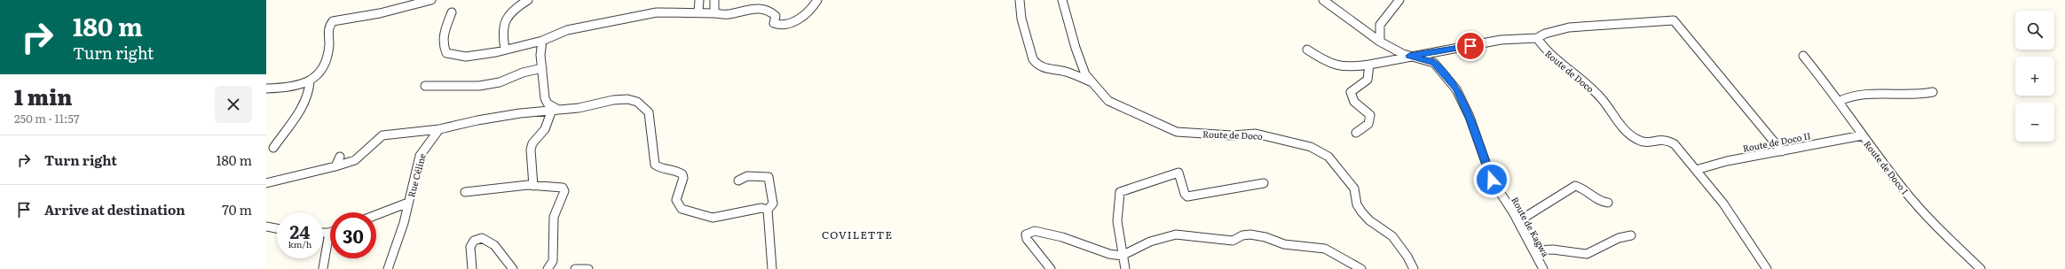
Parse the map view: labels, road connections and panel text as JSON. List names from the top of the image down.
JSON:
{
  "streets": {
    "street": [
      "Route de Doco",
      "Route de Doco II",
      "Route de Doco I",
      "Rue Céline",
      "Route de Kagwa"
    ]
  },
  "crossings": [
    ["Route de Doco", "Route de Doco II"],
    ["Route de Doco II", "Route de Doco I"]
  ],
  "districts": ["COVILETTE"],
  "page": {
    "turn": ["180 m", "Turn right"],
    "map_buttons": ["+", "−"],
    "heading": ["1 min", "250 m · 11:57"],
    "list": [
      {
        "name": "Turn right",
        "value": "180 m"
      },
      {
        "name": "Arrive at destination",
        "value": "70 m"
      }
    ],
    "speed": "24 km/h",
    "limit": "30"
  }
}
